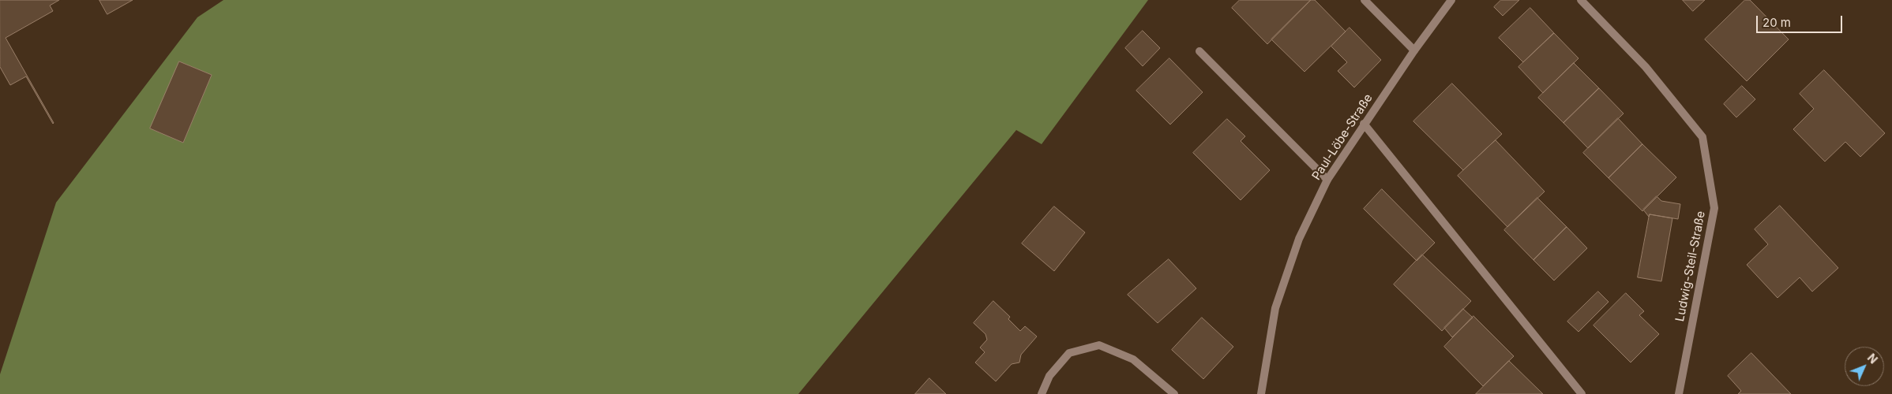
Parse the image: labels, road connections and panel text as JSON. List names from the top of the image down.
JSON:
{
  "streets": {
    "street": ["Paul-Löbe-Straße", "Ludwig-Steil-Straße"]
  },
  "scale_bar": "20 m",
  "north": "top right"
}
